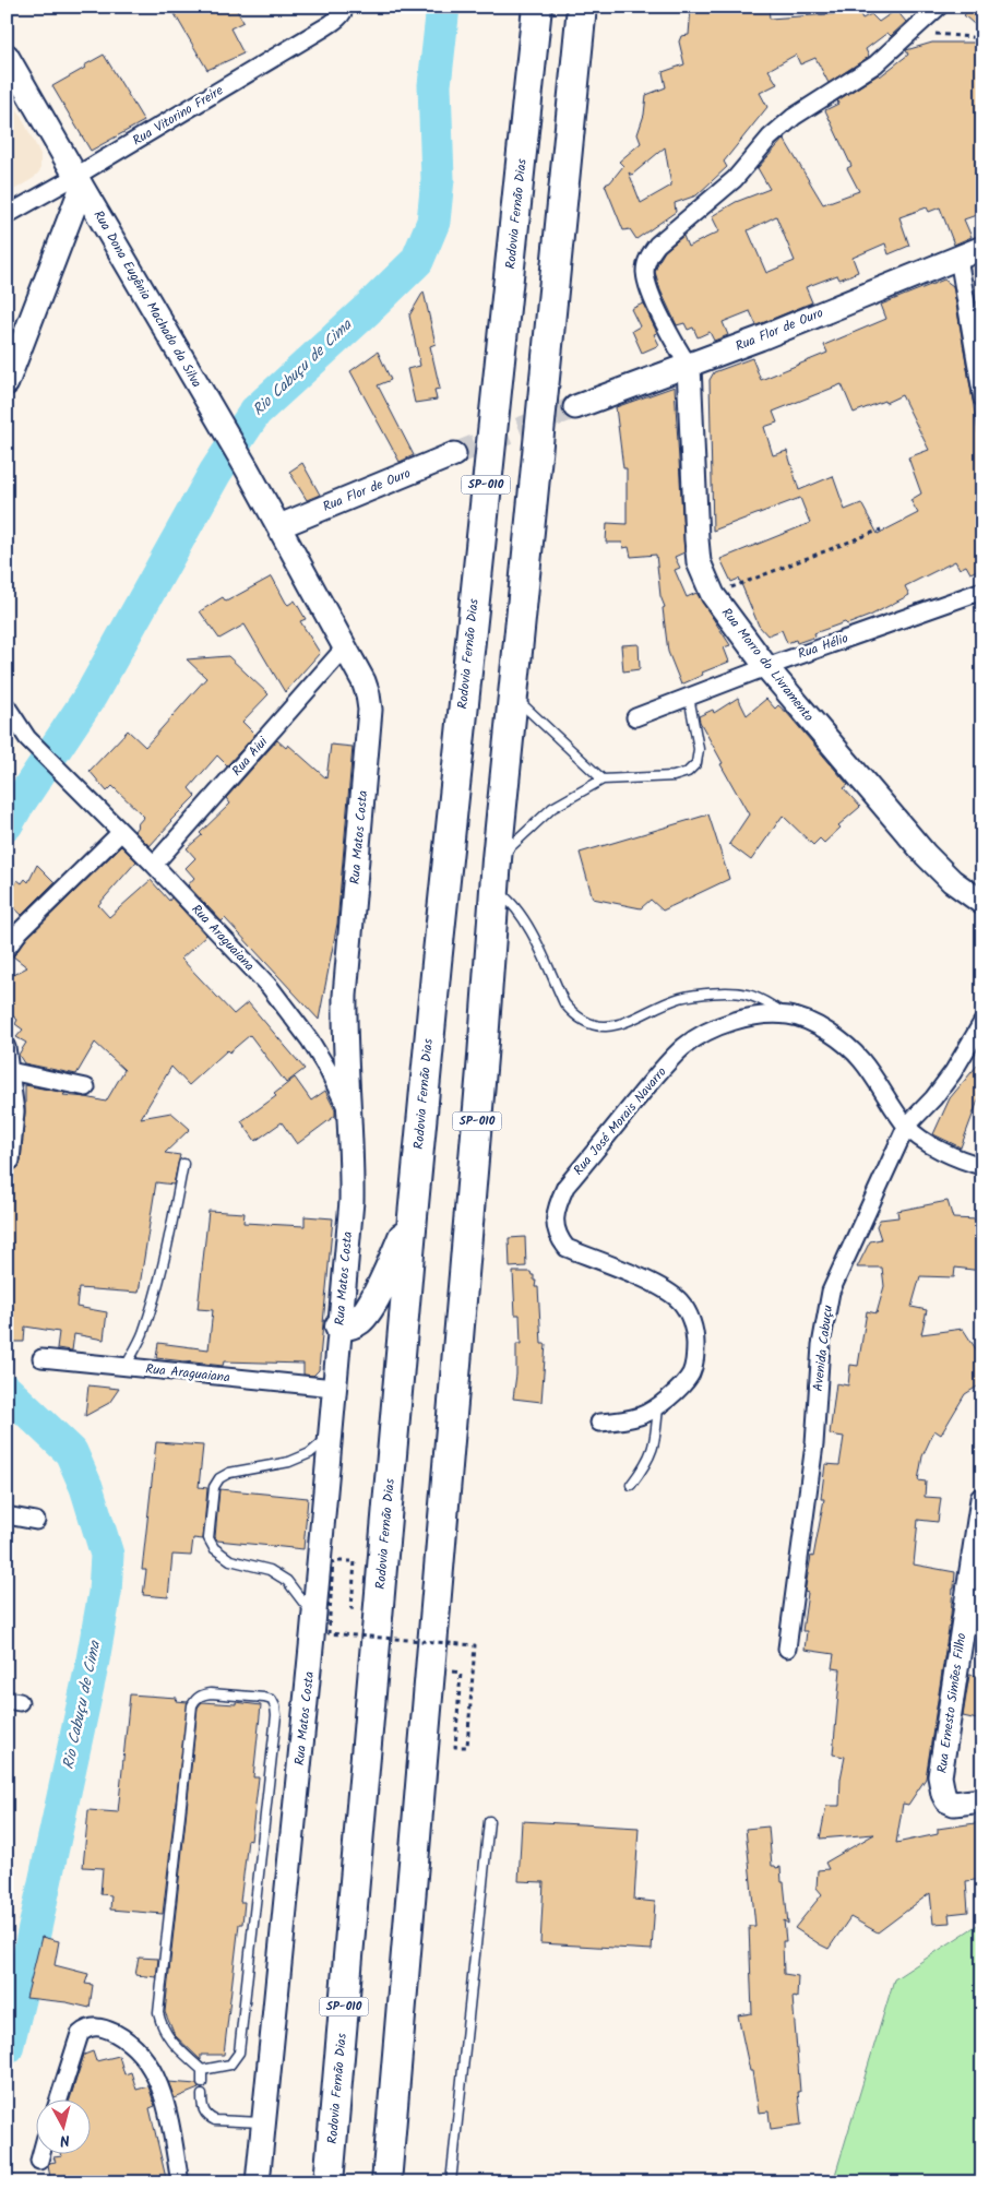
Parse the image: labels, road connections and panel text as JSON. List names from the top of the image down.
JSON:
{
  "streets": {
    "highway": ["Rodovia Fernão Dias", "SP-010"],
    "street": [
      "Rua Vitorino Freire",
      "Rua Dona Eugênia Machado da Silva",
      "Rua Flor de Ouro",
      "Rua Hélio",
      "Rua Morro do Livramento",
      "Rua Aiui",
      "Rua Matos Costa",
      "Rua Araguaiana",
      "Rua José Morais Navarro",
      "Avenida Cabuçu",
      "Rua Ernesto Simões Filho"
    ]
  },
  "crossings": [
    ["Rua Vitorino Freire", "Rua Dona Eugênia Machado da Silva"],
    ["Rua Dona Eugênia Machado da Silva", "Rua Matos Costa"],
    ["Rua Flor de Ouro", "Rua Morro do Livramento"],
    ["Rua Flor de Ouro", "Rua Matos Costa"],
    ["Rua Hélio", "Rua Morro do Livramento"],
    ["Rua Aiui", "Rua Matos Costa"],
    ["Rua Aiui", "Rua Araguaiana"],
    ["Rua Matos Costa", "Rua Araguaiana"],
    ["Rua José Morais Navarro", "Avenida Cabuçu"]
  ],
  "water": ["Rio Cabuçu de Cima"],
  "north": "bottom"
}
